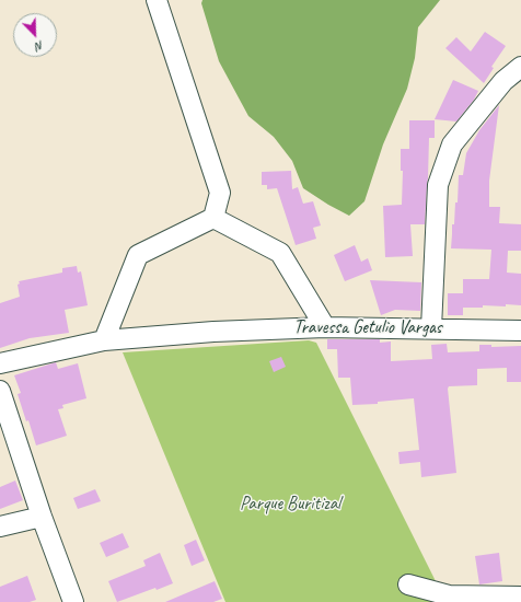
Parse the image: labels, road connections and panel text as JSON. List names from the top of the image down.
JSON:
{
  "streets": {
    "street": ["Travessa Getulio Vargas"]
  },
  "parks": ["Parque Buritizal"],
  "north": "bottom right"
}
